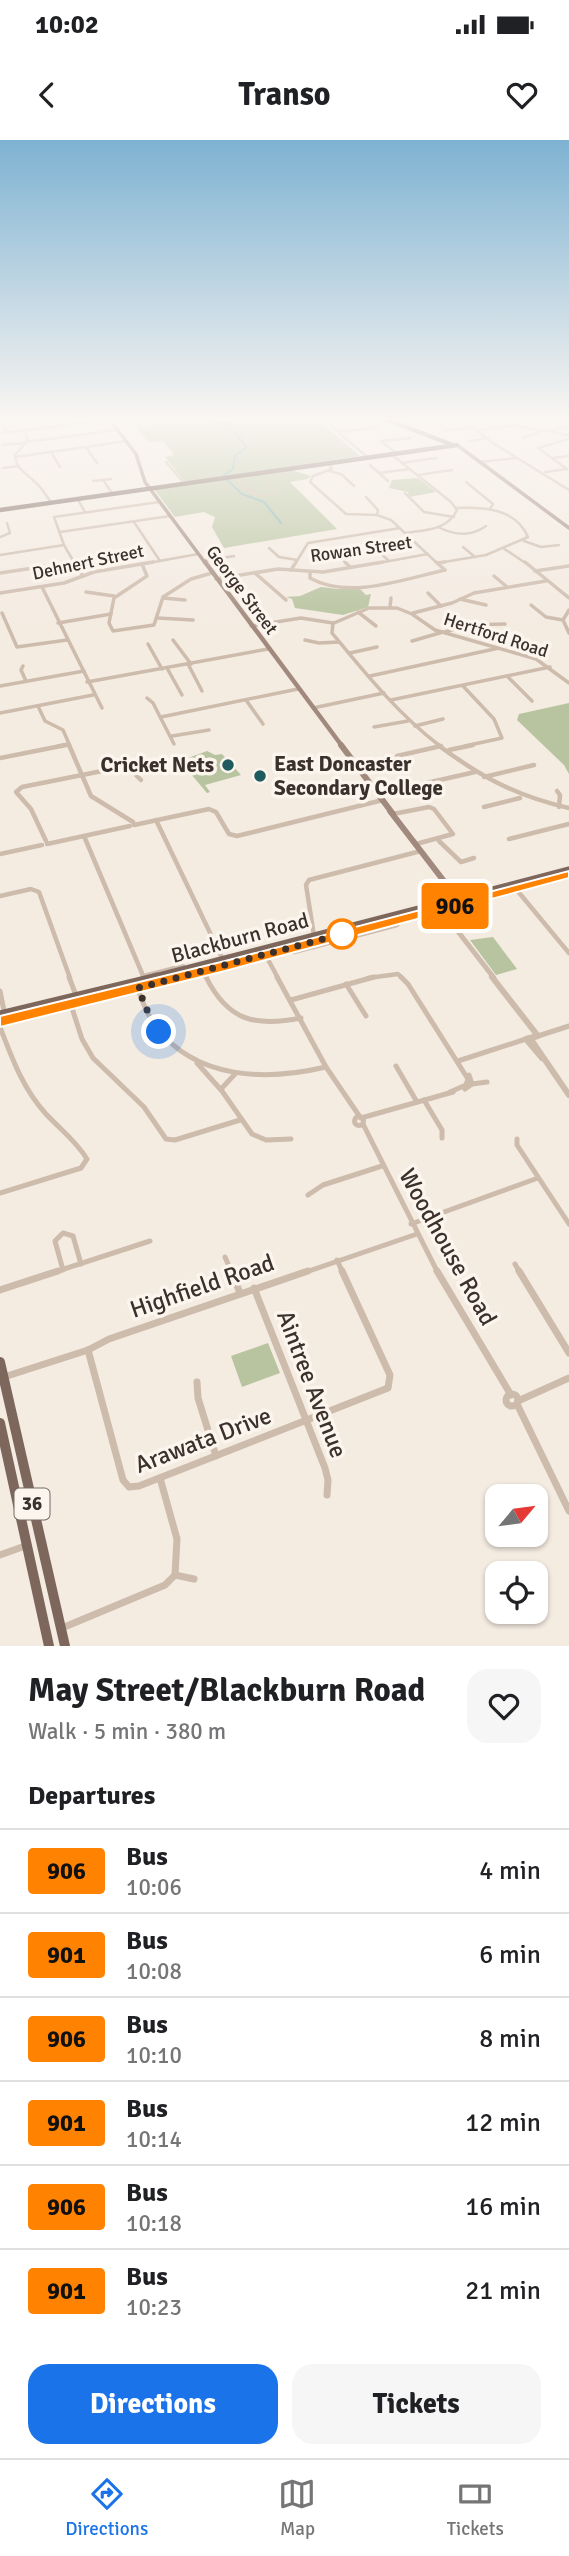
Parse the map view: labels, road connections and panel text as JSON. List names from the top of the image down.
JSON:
{
  "streets": {
    "main road": ["George Street", "Blackburn Road", "36"],
    "street": [
      "Rowan Street",
      "Dehnert Street",
      "Hertford Road",
      "Woodhouse Road",
      "Highfield Road",
      "Aintree Avenue",
      "Arawata Drive"
    ]
  },
  "crossings": [
    ["Rowan Street", "George Street"],
    ["Dehnert Street", "George Street"],
    ["George Street", "Blackburn Road"],
    ["Woodhouse Road", "Highfield Road"],
    ["Highfield Road", "Aintree Avenue"],
    ["Highfield Road", "Arawata Drive"],
    ["Highfield Road", "36"],
    ["Aintree Avenue", "Arawata Drive"]
  ],
  "places": ["Cricket Nets", "East Doncaster Secondary College"],
  "lines": ["bus line 906"],
  "north": "top right",
  "page": {
    "status": "10:02",
    "header": "Transo",
    "on_map": "906",
    "heading": [
      ["May Street/Blackburn Road", "Walk · 5 min · 380 m"],
      "Departures"
    ],
    "list": [
      {
        "mark": "906",
        "name": "Bus",
        "note": "10:06",
        "value": "4 min"
      },
      {
        "mark": "901",
        "name": "Bus",
        "note": "10:08",
        "value": "6 min"
      },
      {
        "mark": "906",
        "name": "Bus",
        "note": "10:10",
        "value": "8 min"
      },
      {
        "mark": "901",
        "name": "Bus",
        "note": "10:14",
        "value": "12 min"
      },
      {
        "mark": "906",
        "name": "Bus",
        "note": "10:18",
        "value": "16 min"
      },
      {
        "mark": "901",
        "name": "Bus",
        "note": "10:23",
        "value": "21 min"
      }
    ],
    "buttons": ["Directions", "Tickets"],
    "tabs": ["Directions", "Map", "Tickets"]
  }
}
